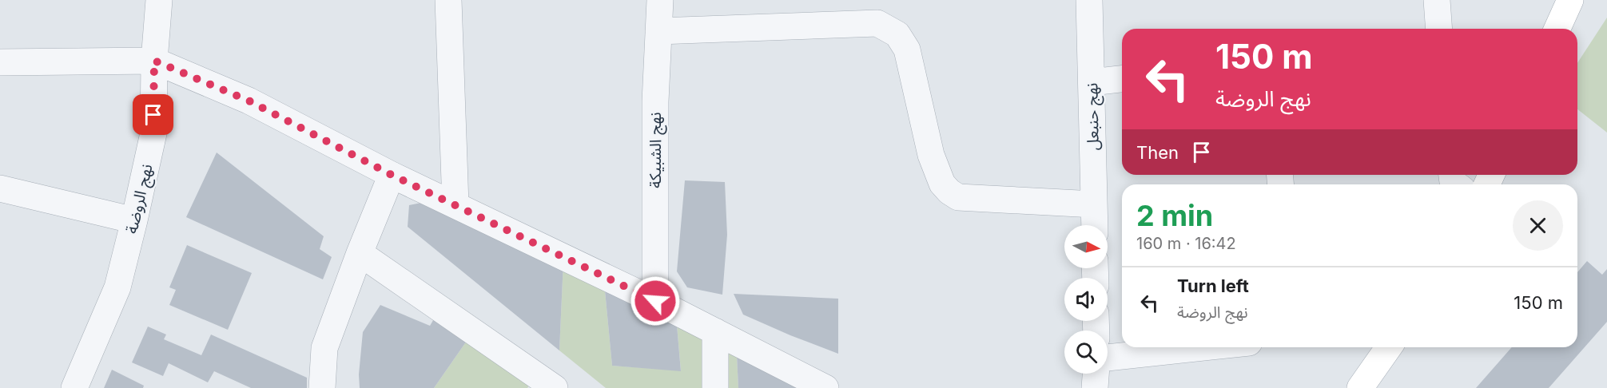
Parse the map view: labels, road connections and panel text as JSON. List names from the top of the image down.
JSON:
{
  "streets": {
    "street": ["نهج حنبعل", "نهج الشبيكة", "نهج الروضة"]
  },
  "north": "right",
  "page": {
    "turn": ["150 m", "نهج الروضة"],
    "then": "Then",
    "heading": ["2 min", "160 m · 16:42"],
    "list": [
      {
        "name": "Turn left",
        "note": "نهج الروضة",
        "value": "150 m"
      }
    ]
  }
}
